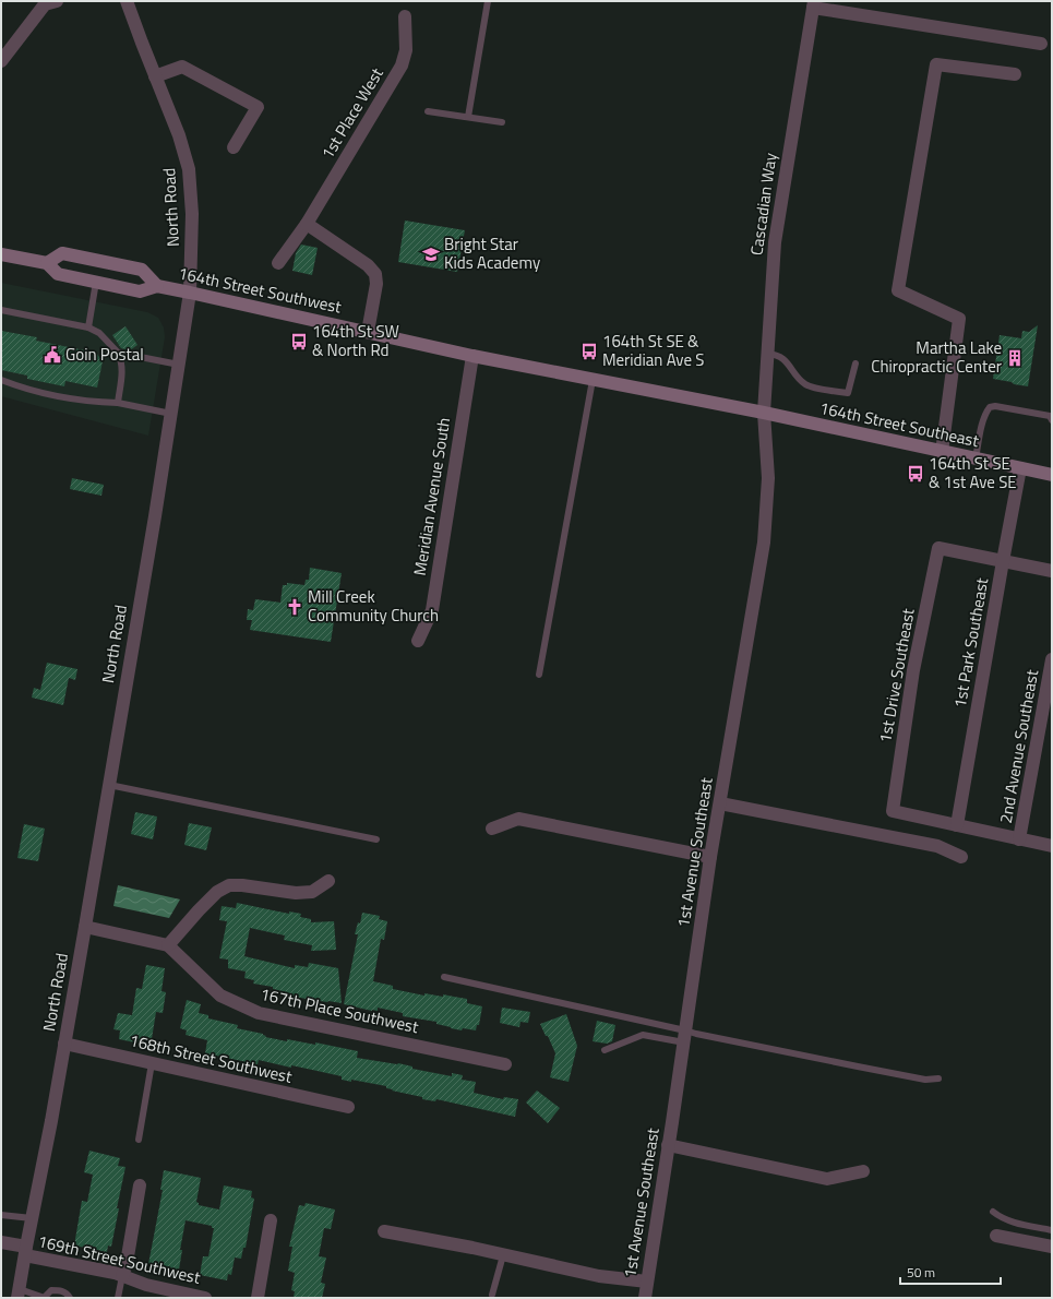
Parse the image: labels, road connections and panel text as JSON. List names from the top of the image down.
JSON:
{
  "streets": {
    "main road": ["164th Street Southwest", "164th Street Southeast"],
    "street": [
      "1st Place West",
      "Cascadian Way",
      "North Road",
      "Meridian Avenue South",
      "1st Park Southeast",
      "1st Drive Southeast",
      "2nd Avenue Southeast",
      "1st Avenue Southeast",
      "167th Place Southwest",
      "168th Street Southwest",
      "169th Street Southwest"
    ]
  },
  "crossings": [
    ["Cascadian Way", "164th Street Southwest"],
    ["Cascadian Way", "164th Street Southeast"],
    ["Cascadian Way", "1st Avenue Southeast"],
    ["North Road", "164th Street Southwest"],
    ["North Road", "168th Street Southwest"],
    ["North Road", "169th Street Southwest"],
    ["164th Street Southwest", "164th Street Southeast"],
    ["164th Street Southwest", "Meridian Avenue South"],
    ["164th Street Southwest", "1st Avenue Southeast"],
    ["164th Street Southeast", "1st Park Southeast"],
    ["164th Street Southeast", "1st Avenue Southeast"],
    ["1st Park Southeast", "1st Drive Southeast"]
  ],
  "places": {
    "school or university": ["Bright Star Kids Academy"],
    "bus stop": ["164th St SW & North Rd", "164th St SE & Meridian Ave S", "164th St SE & 1st Ave SE"],
    "public building": ["Goin Postal"],
    "building": ["Martha Lake Chiropractic Center"],
    "church": ["Mill Creek Community Church"]
  },
  "scale_bar": "50 m"
}
